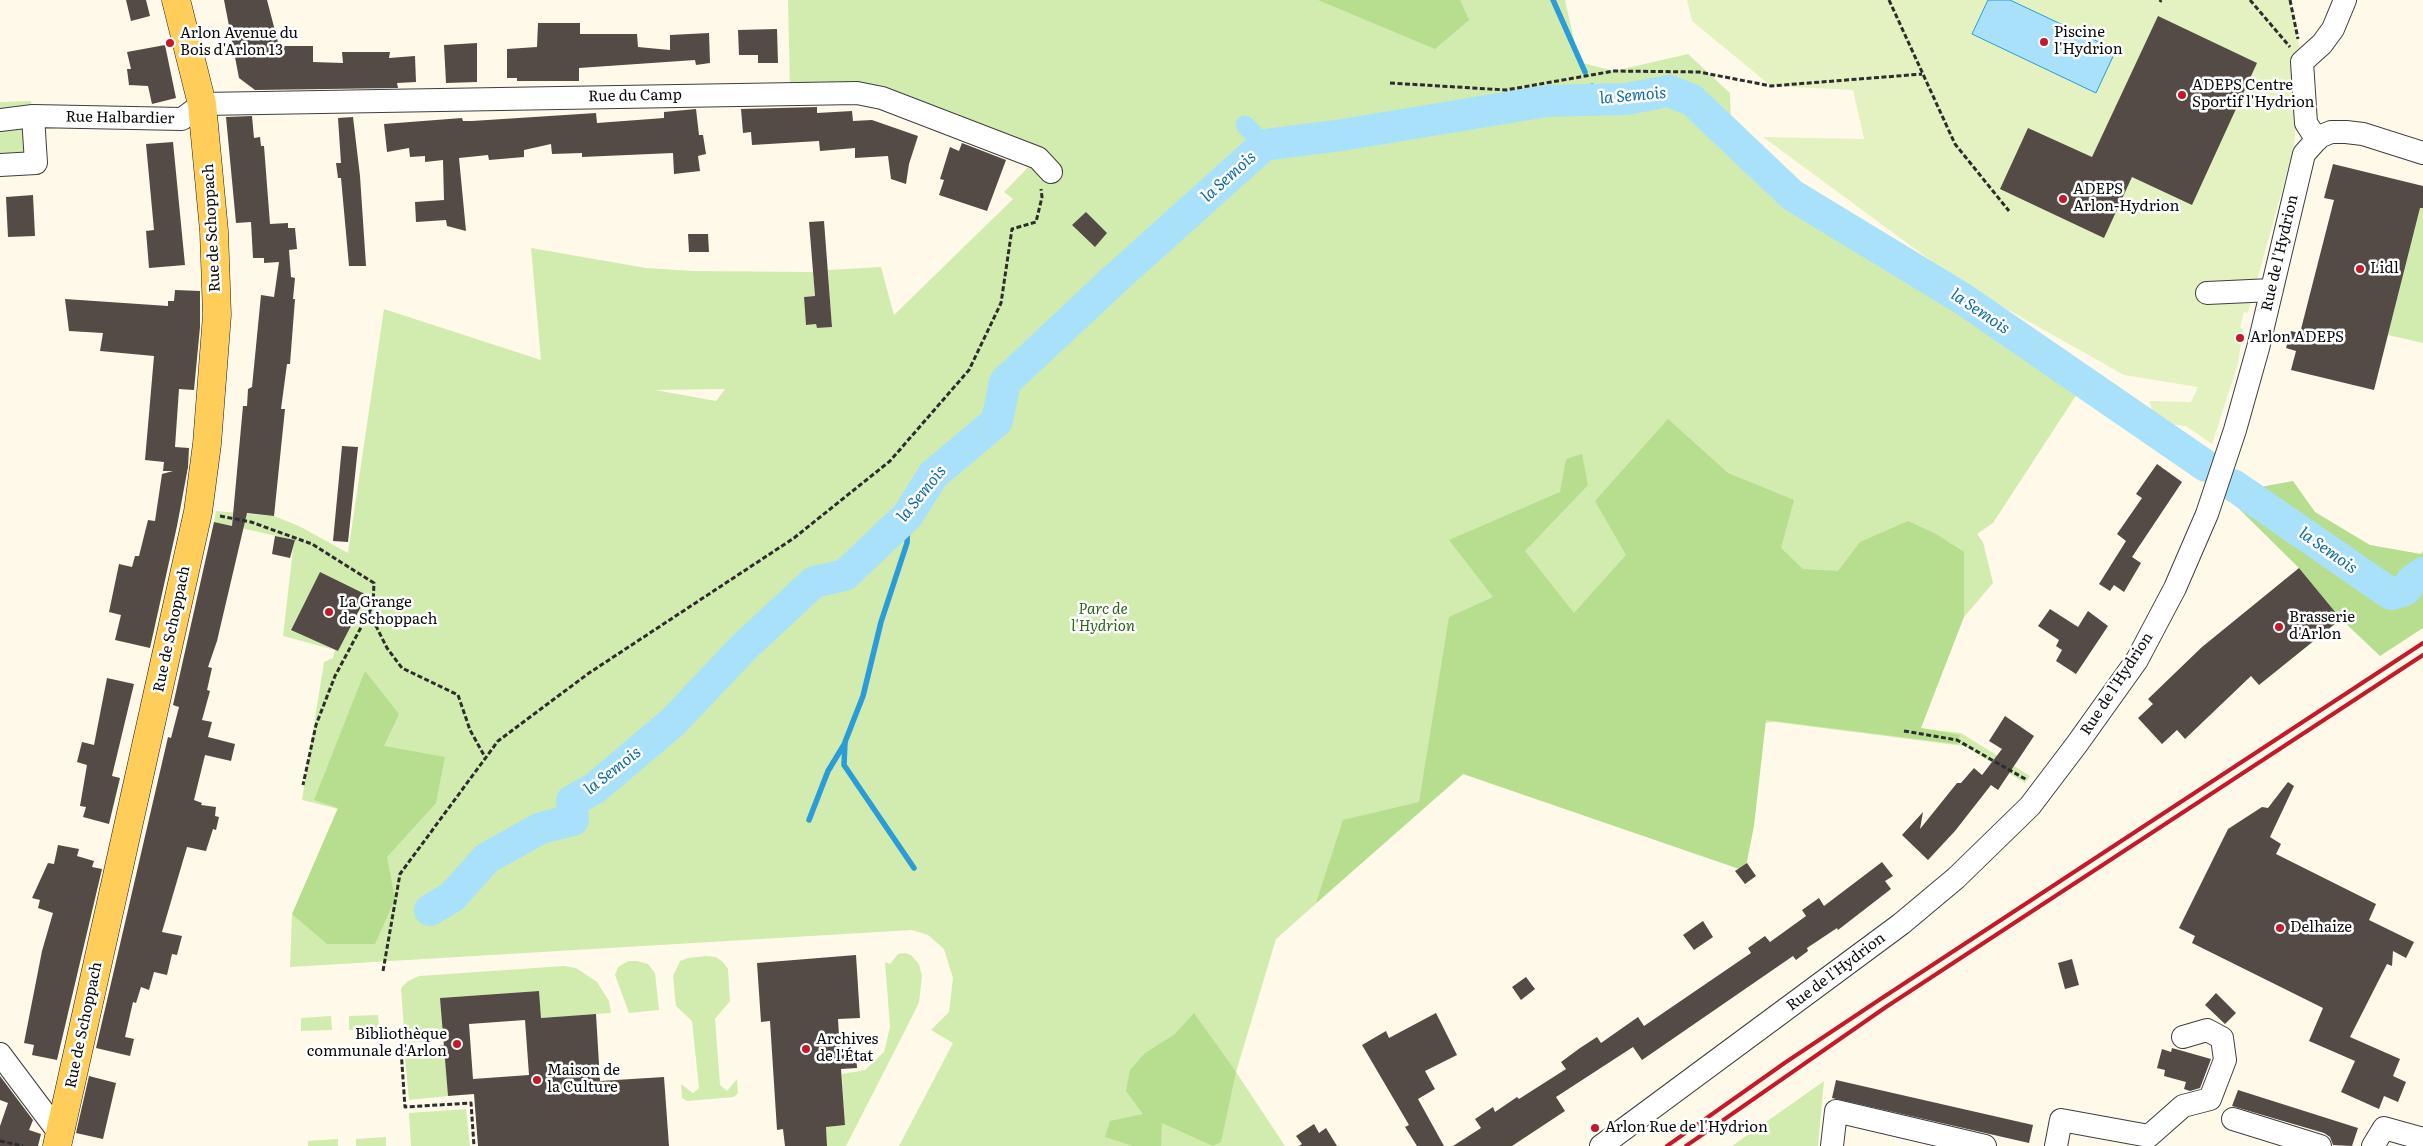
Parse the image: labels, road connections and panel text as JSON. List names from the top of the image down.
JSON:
{
  "streets": {
    "main road": ["Rue de Schoppach"],
    "street": ["Rue du Camp", "Rue Halbardier", "Rue de l'Hydrion"]
  },
  "crossings": [
    ["Rue du Camp", "Rue Halbardier"],
    ["Rue du Camp", "Rue de Schoppach"],
    ["Rue Halbardier", "Rue de Schoppach"]
  ],
  "water": ["la Semois"],
  "parks": ["Parc de l'Hydrion"],
  "places": [
    "Piscine l'Hydrion",
    "Arlon Avenue du Bois d'Arlon 13",
    "ADEPS Centre Sportif l'Hydrion",
    "ADEPS Arlon-Hydrion",
    "Lidl",
    "Arlon ADEPS",
    "La Grange de Schoppach",
    "Brasserie d'Arlon",
    "Delhaize",
    "Bibliothèque communale d'Arlon",
    "Archives de l'État",
    "Maison de la Culture",
    "Arlon Rue de l'Hydrion"
  ]
}
